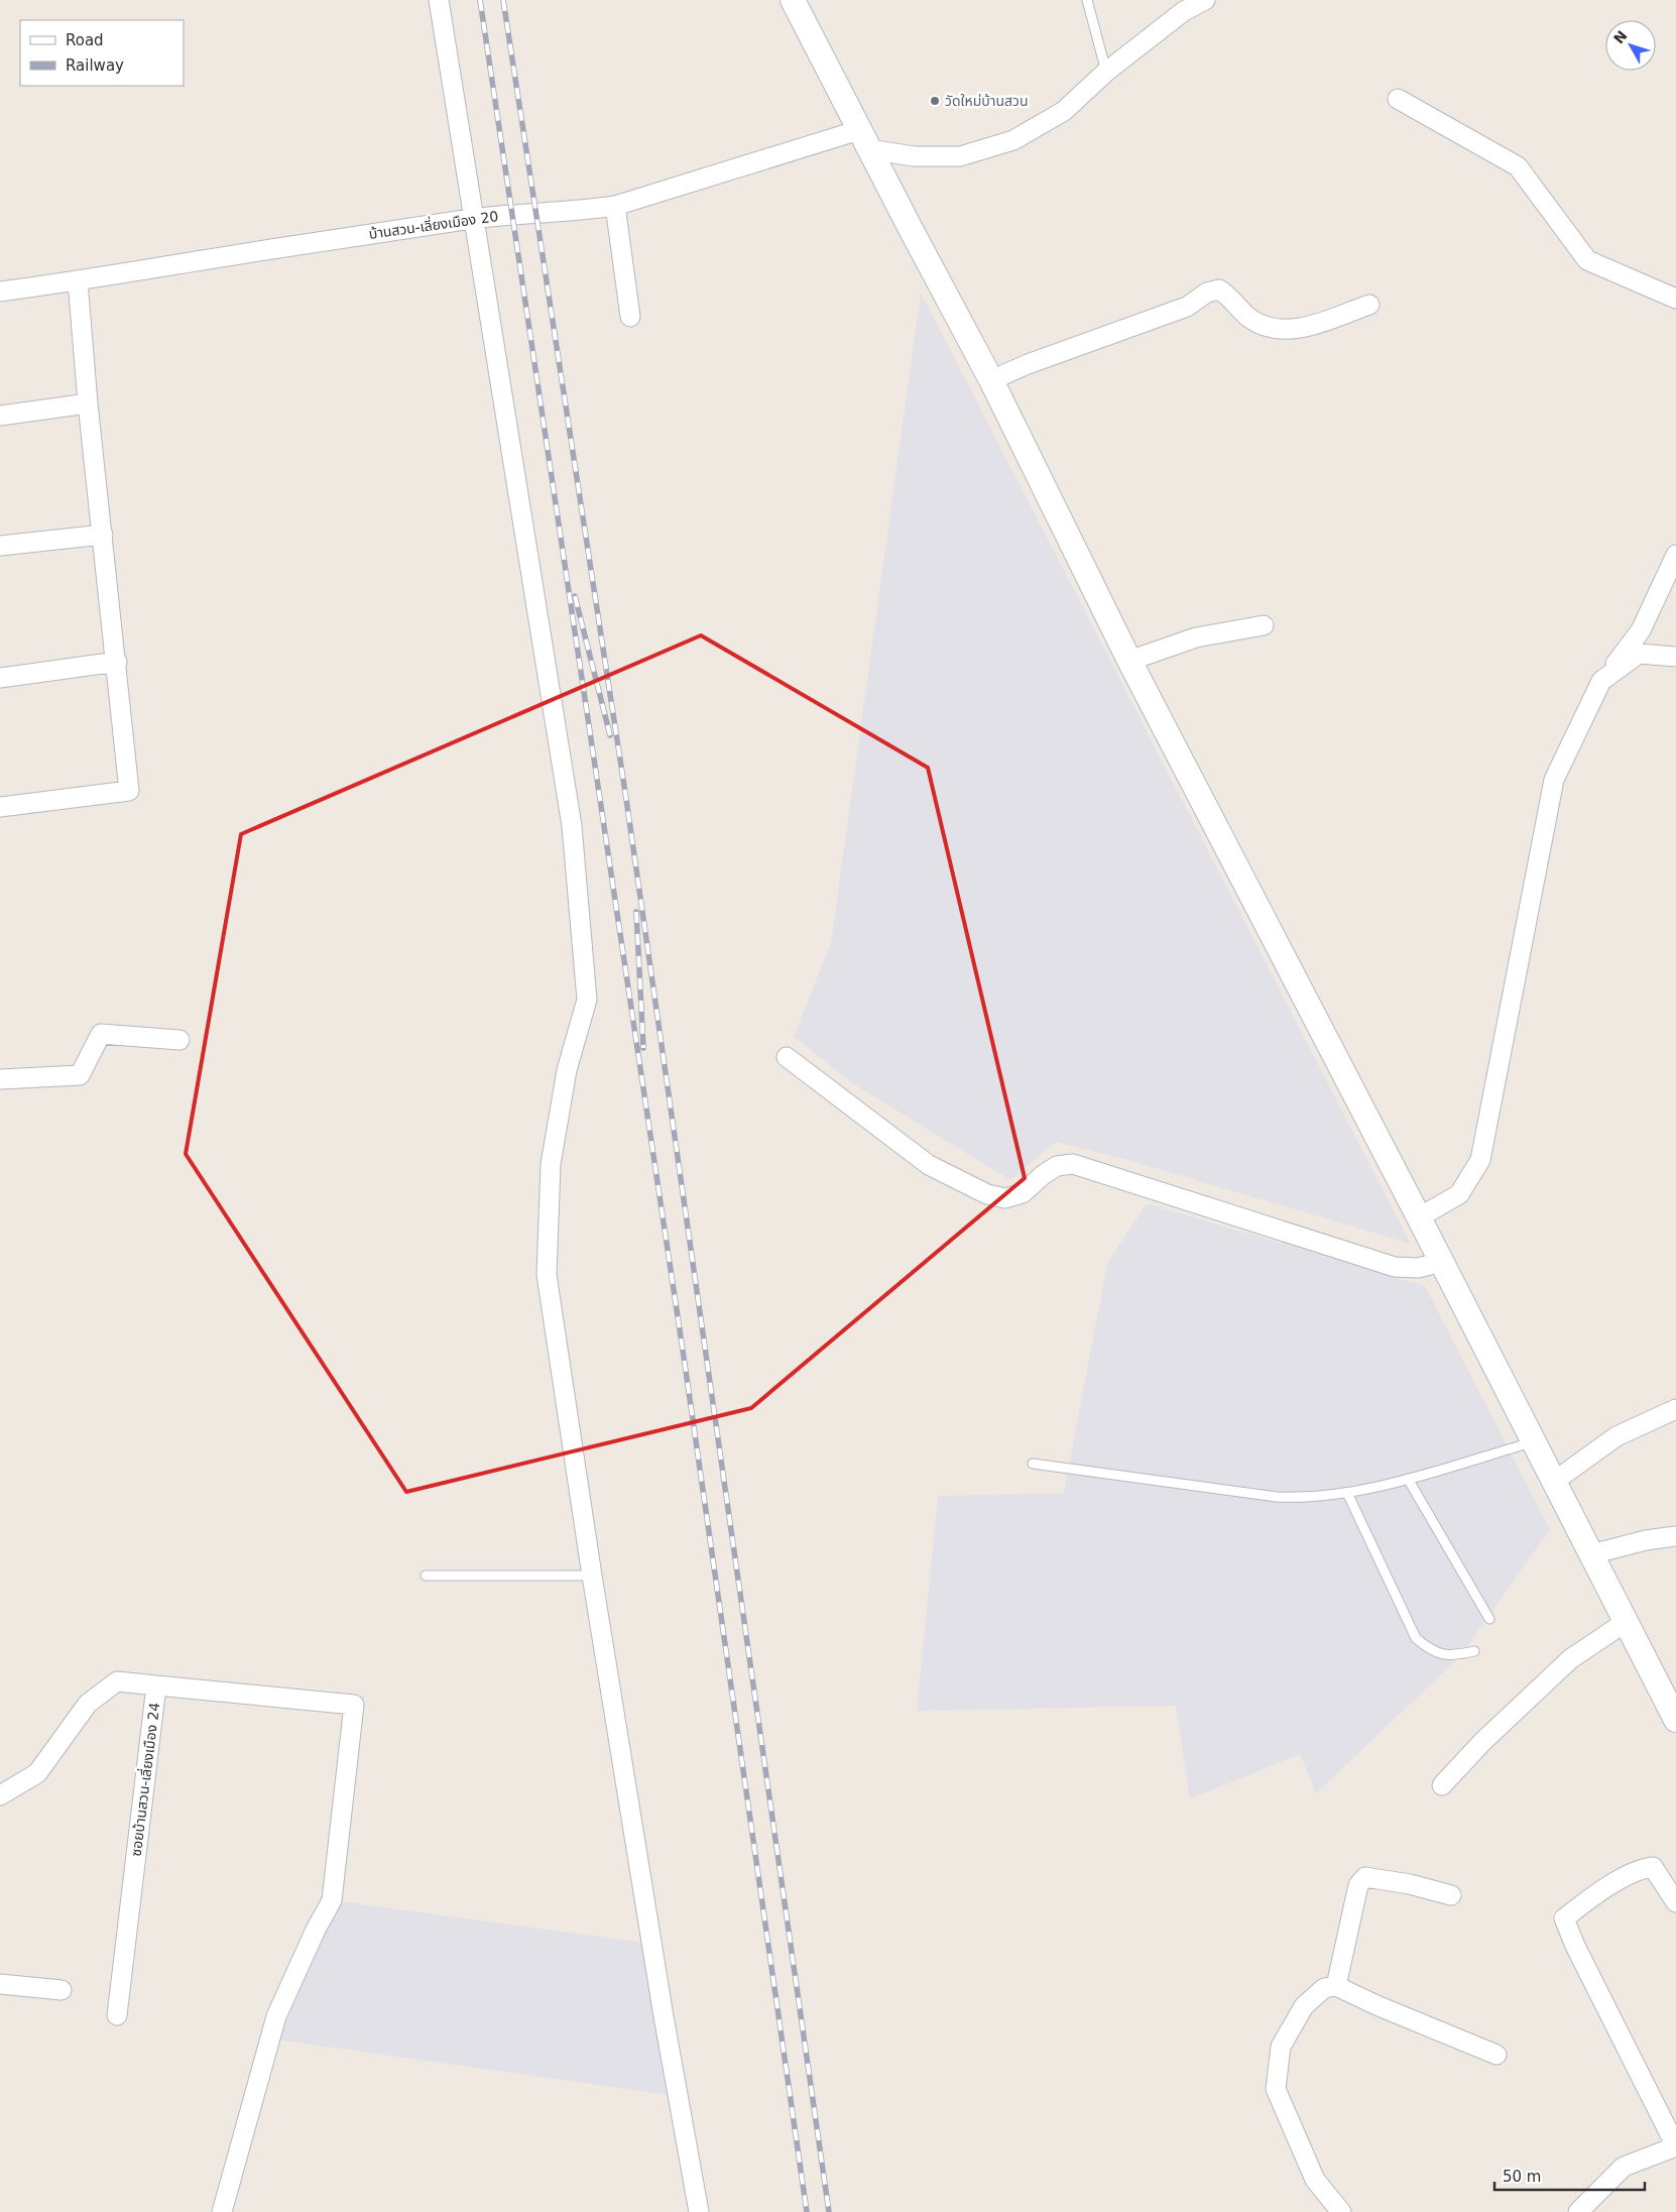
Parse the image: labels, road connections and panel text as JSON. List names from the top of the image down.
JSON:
{
  "streets": {
    "street": ["บ้านสวน-เลี่ยงเมือง 20", "ซอยบ้านสวน-เลี่ยงเมือง 24"]
  },
  "places": ["วัดใหม่บ้านสวน"],
  "legend": ["Road", "Railway"],
  "scale_bar": "50 m",
  "north": "top left"
}
